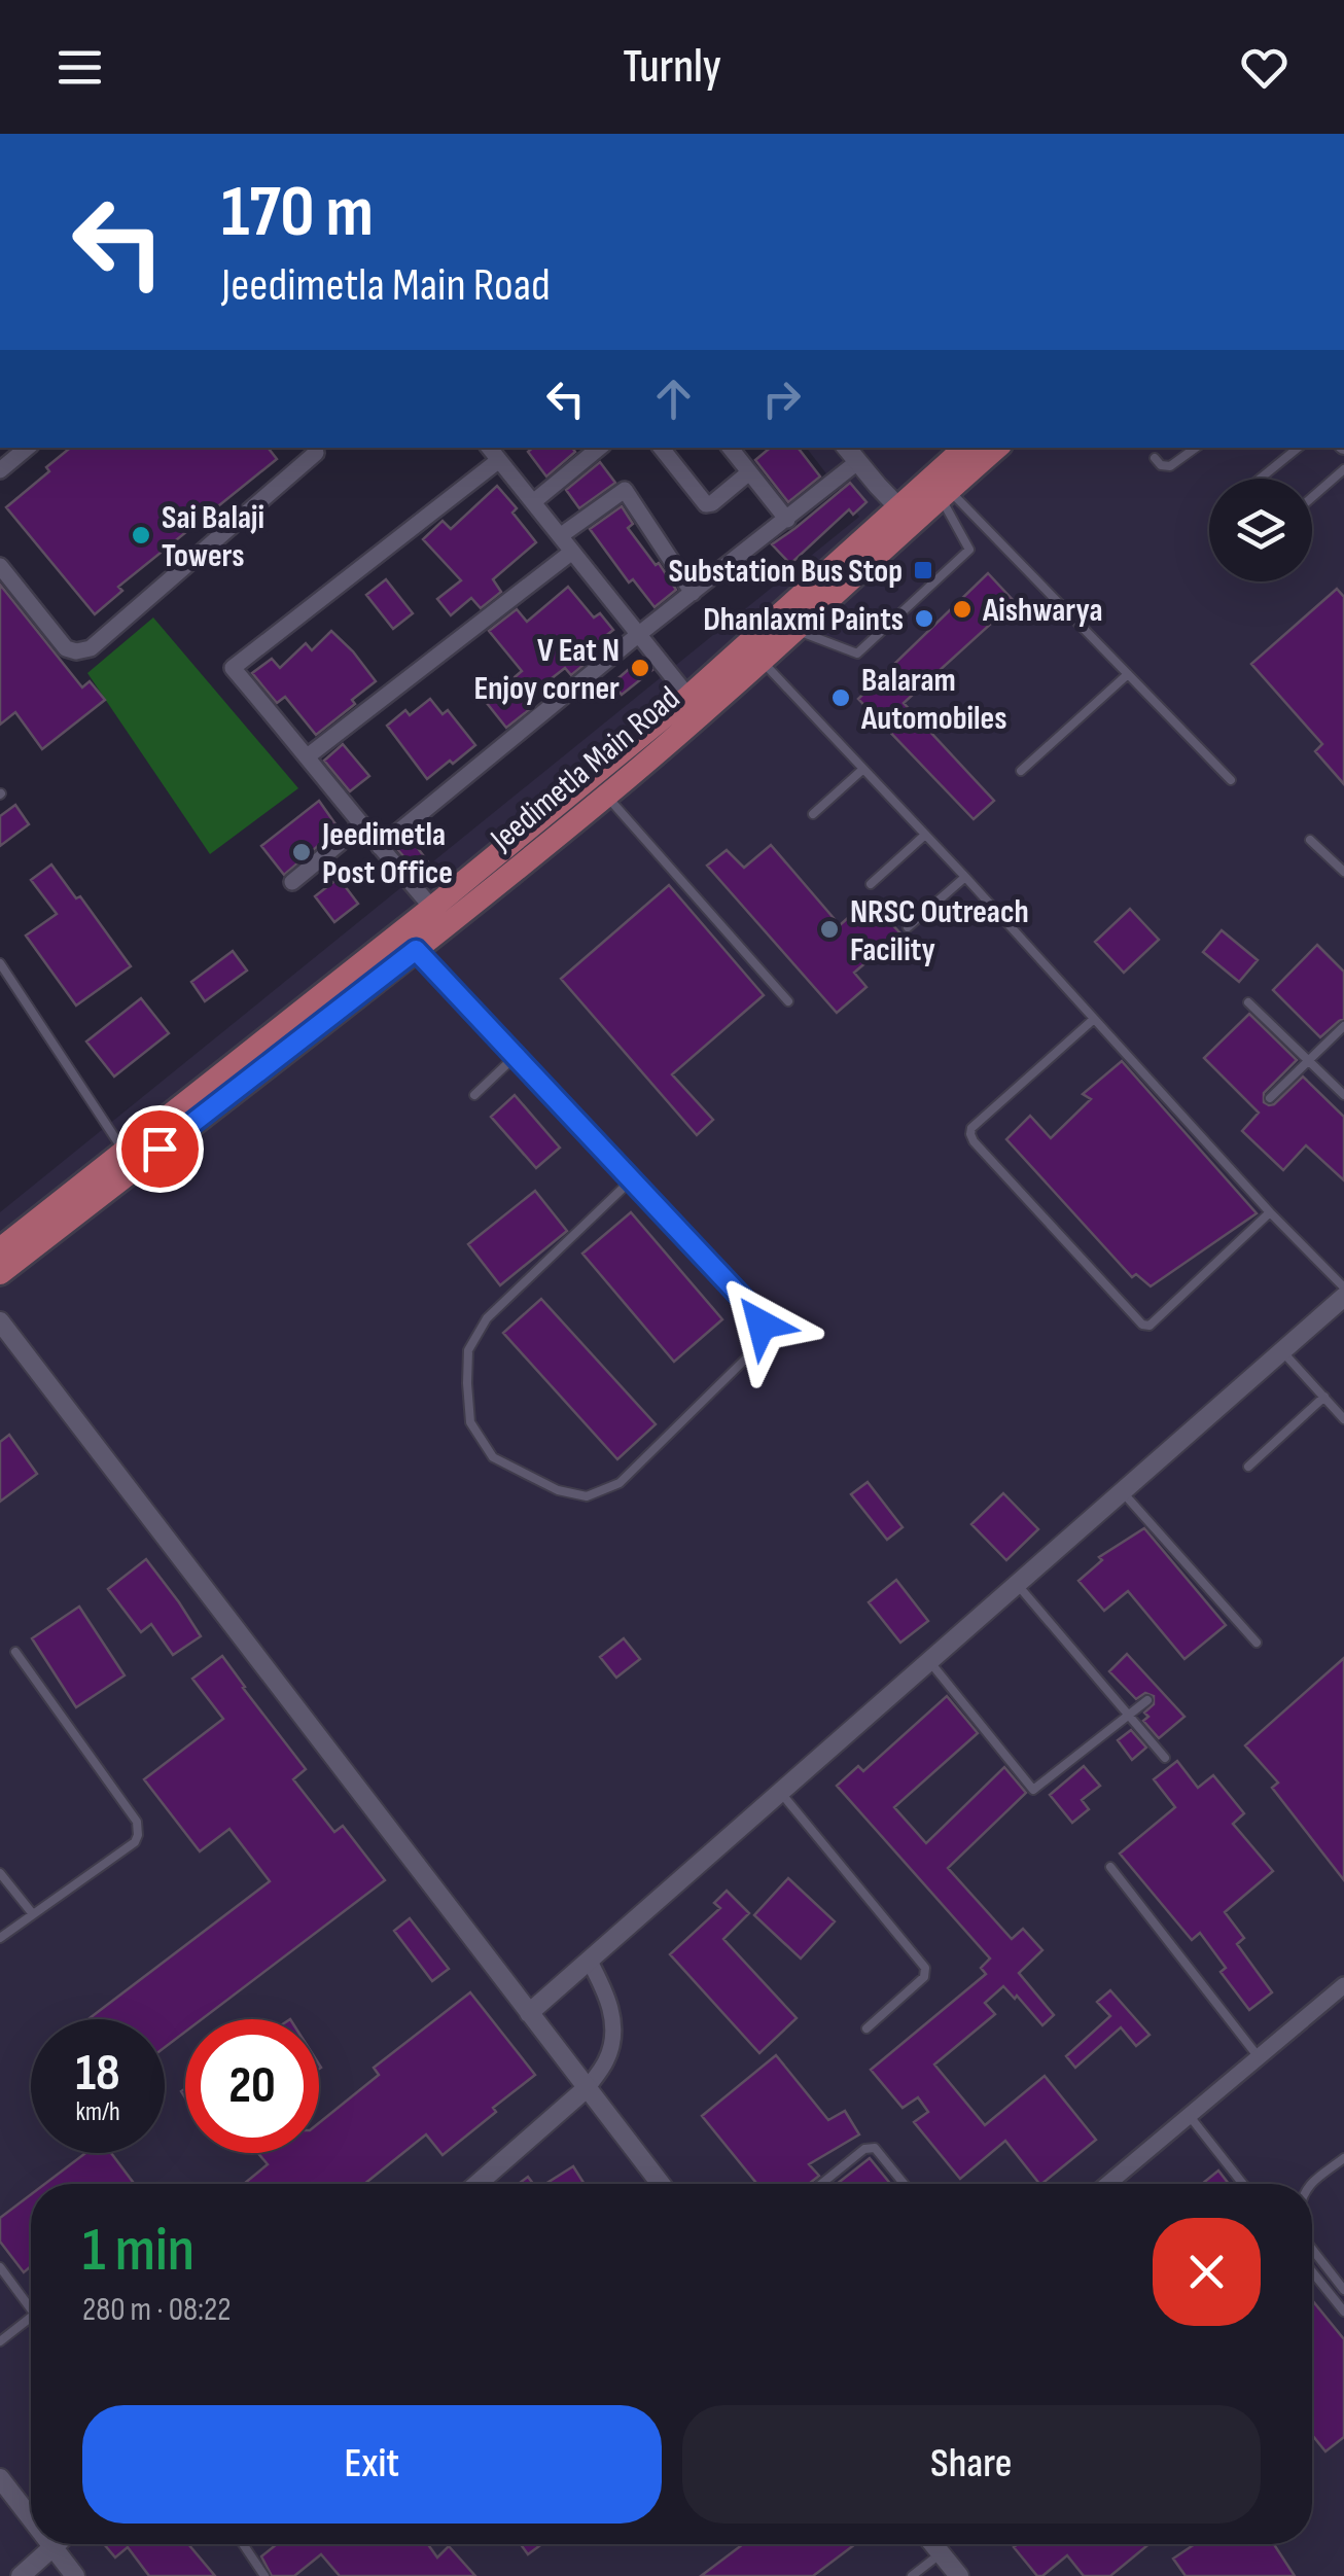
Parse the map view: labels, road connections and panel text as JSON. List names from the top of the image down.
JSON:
{
  "streets": {
    "main road": ["Jeedimetla Main Road"]
  },
  "places": {
    "other": [
      "Sai Balaji Towers",
      "Aishwarya",
      "Dhanlaxmi Paints",
      "V Eat N Enjoy corner",
      "Balaram Automobiles",
      "Jeedimetla Post Office",
      "NRSC Outreach Facility"
    ],
    "transit": ["Substation Bus Stop"]
  },
  "page": {
    "header": "Turnly",
    "turn": ["170 m", "Jeedimetla Main Road"],
    "speed": "18 km/h",
    "limit": "20",
    "heading": ["1 min", "280 m · 08:22"],
    "buttons": ["Exit", "Share"]
  }
}
